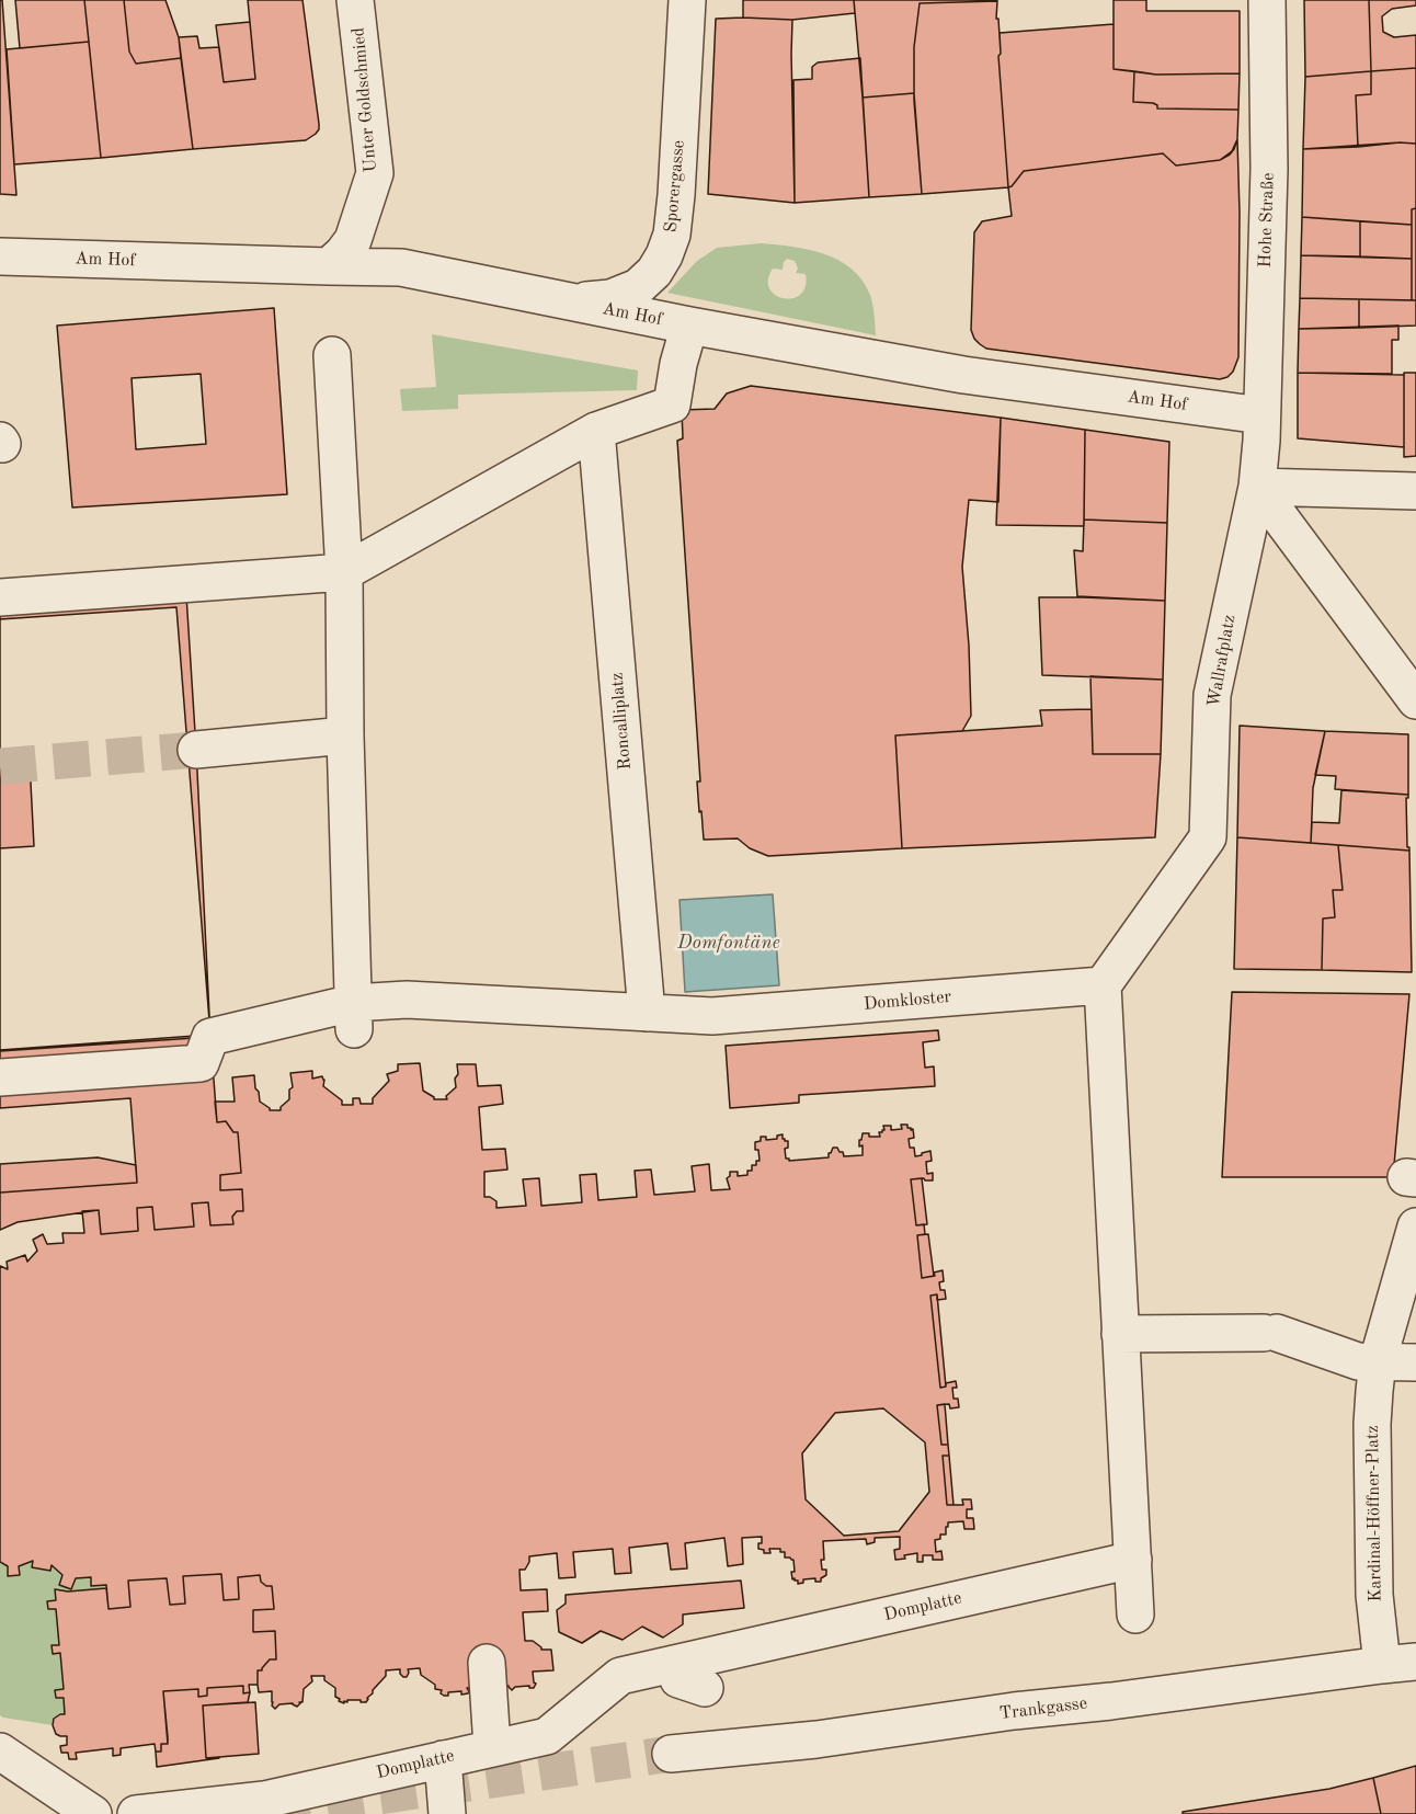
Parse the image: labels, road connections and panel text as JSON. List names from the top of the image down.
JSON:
{
  "streets": {
    "street": [
      "Unter Goldschmied",
      "Sporergasse",
      "Hohe Straße",
      "Am Hof",
      "Wallrafplatz",
      "Roncalliplatz",
      "Domkloster",
      "Kardinal-Höffner-Platz",
      "Domplatte",
      "Trankgasse"
    ]
  },
  "crossings": [
    ["Unter Goldschmied", "Am Hof"],
    ["Sporergasse", "Am Hof"],
    ["Hohe Straße", "Am Hof"],
    ["Hohe Straße", "Wallrafplatz"],
    ["Am Hof", "Wallrafplatz"],
    ["Wallrafplatz", "Domkloster"],
    ["Roncalliplatz", "Domkloster"],
    ["Kardinal-Höffner-Platz", "Trankgasse"]
  ],
  "water": ["Domfontäne"]
}
